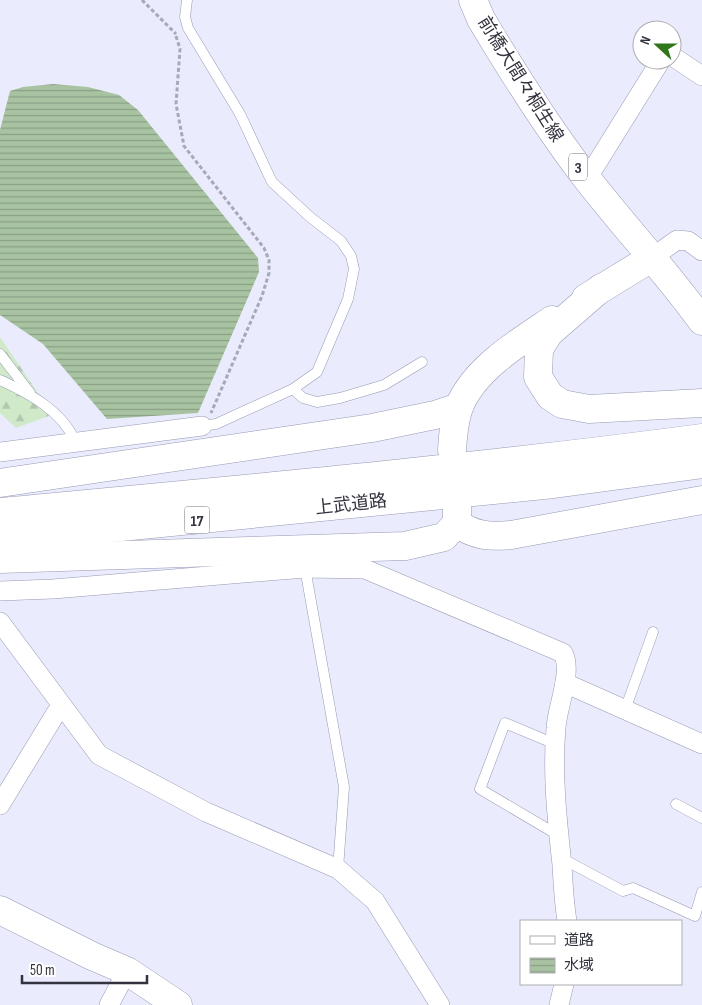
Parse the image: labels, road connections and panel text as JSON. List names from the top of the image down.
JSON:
{
  "streets": {
    "main road": [
      "前橋大間々桐生線",
      "3",
      "上武道路",
      "17"
    ]
  },
  "legend": ["道路", "水域"],
  "scale_bar": "50 m",
  "north": "left"
}
